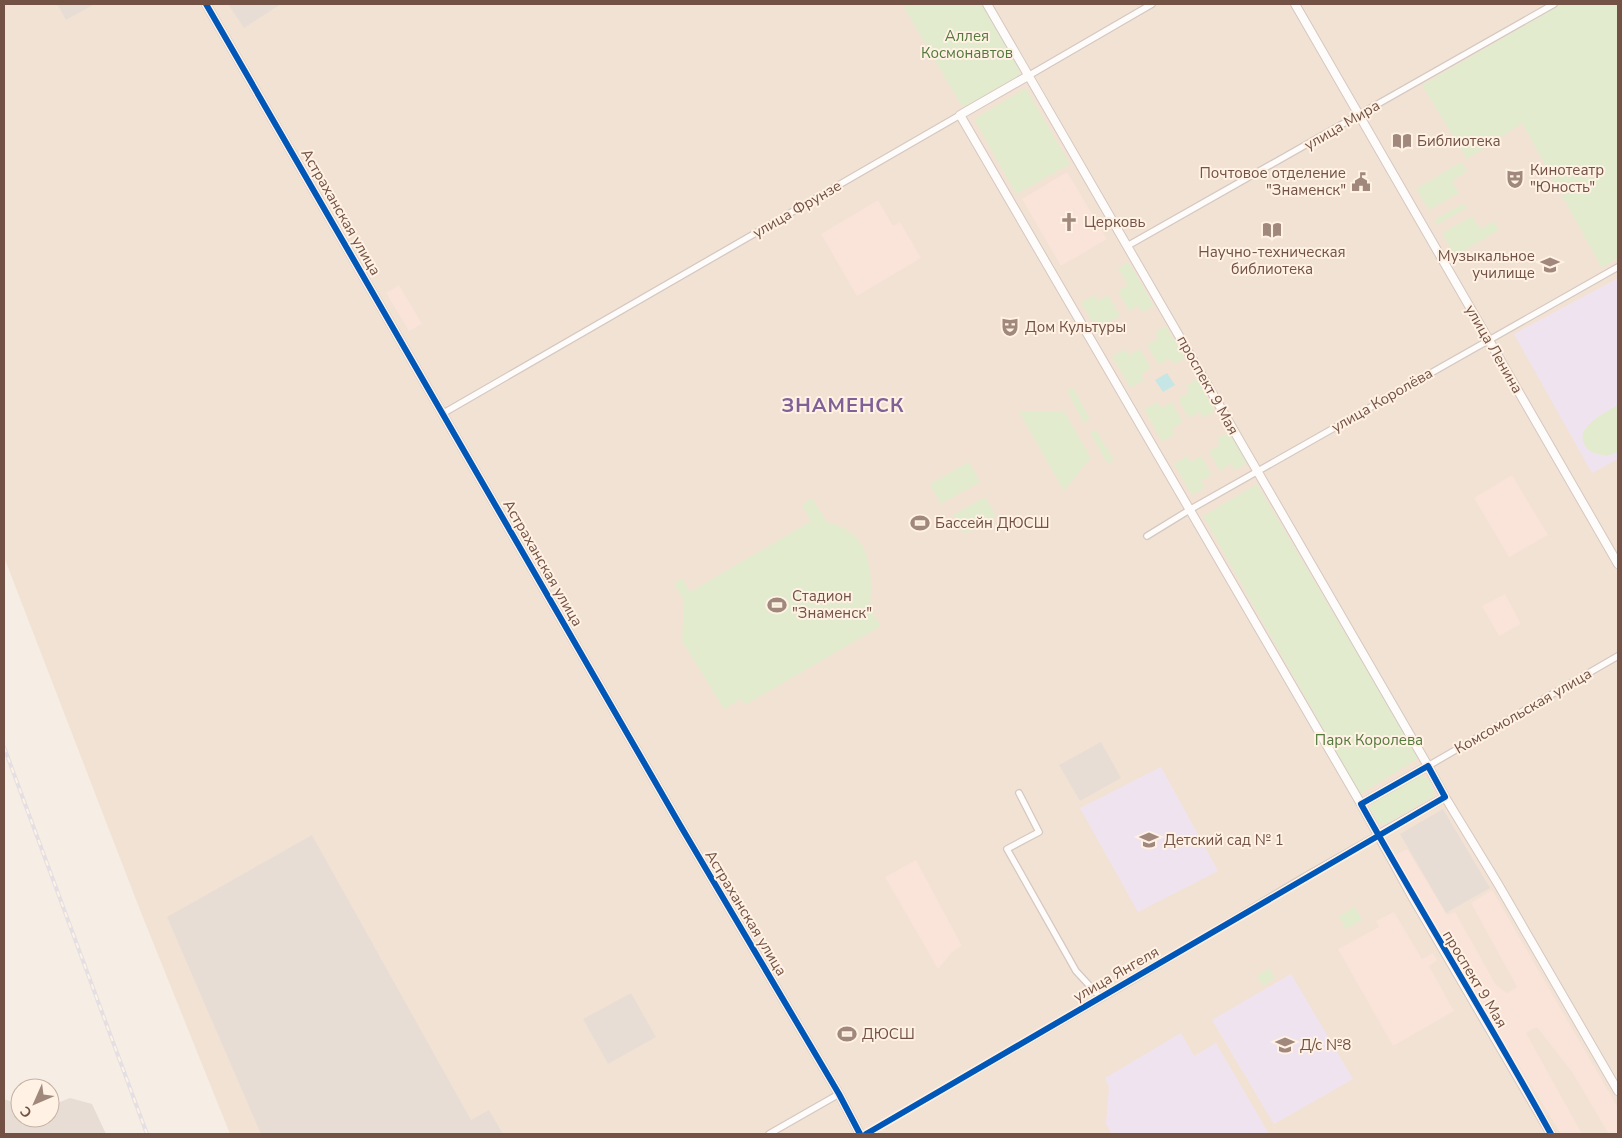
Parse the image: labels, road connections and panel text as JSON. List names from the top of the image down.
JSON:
{
  "streets": {
    "street": [
      "улица Мира",
      "улица Фрунзе",
      "Астраханская улица",
      "улица Ленина",
      "проспект 9 Мая",
      "улица Королёва",
      "Комсомольская улица",
      "улица Янгеля"
    ]
  },
  "crossings": [
    ["улица Мира", "улица Ленина"],
    ["улица Мира", "проспект 9 Мая"],
    ["улица Фрунзе", "Астраханская улица"],
    ["улица Фрунзе", "проспект 9 Мая"],
    ["улица Ленина", "улица Королёва"],
    ["проспект 9 Мая", "улица Королёва"],
    ["проспект 9 Мая", "Комсомольская улица"],
    ["проспект 9 Мая", "улица Янгеля"]
  ],
  "districts": ["ЗНАМЕНСК"],
  "parks": ["Аллея Космонавтов", "Парк Королева"],
  "places": {
    "library": ["Библиотека", "Научно-техническая библиотека"],
    "theatre": ["Кинотеатр \"Юность\"", "Дом Культуры"],
    "public building": ["Почтовое отделение \"Знаменск\""],
    "church": ["Церковь"],
    "school or university": ["Музыкальное училище", "Детский сад № 1", "Д/с №8"],
    "sports": ["Бассейн ДЮСШ", "Стадион \"Знаменск\"", "ДЮСШ"]
  },
  "north": "bottom left"
}
